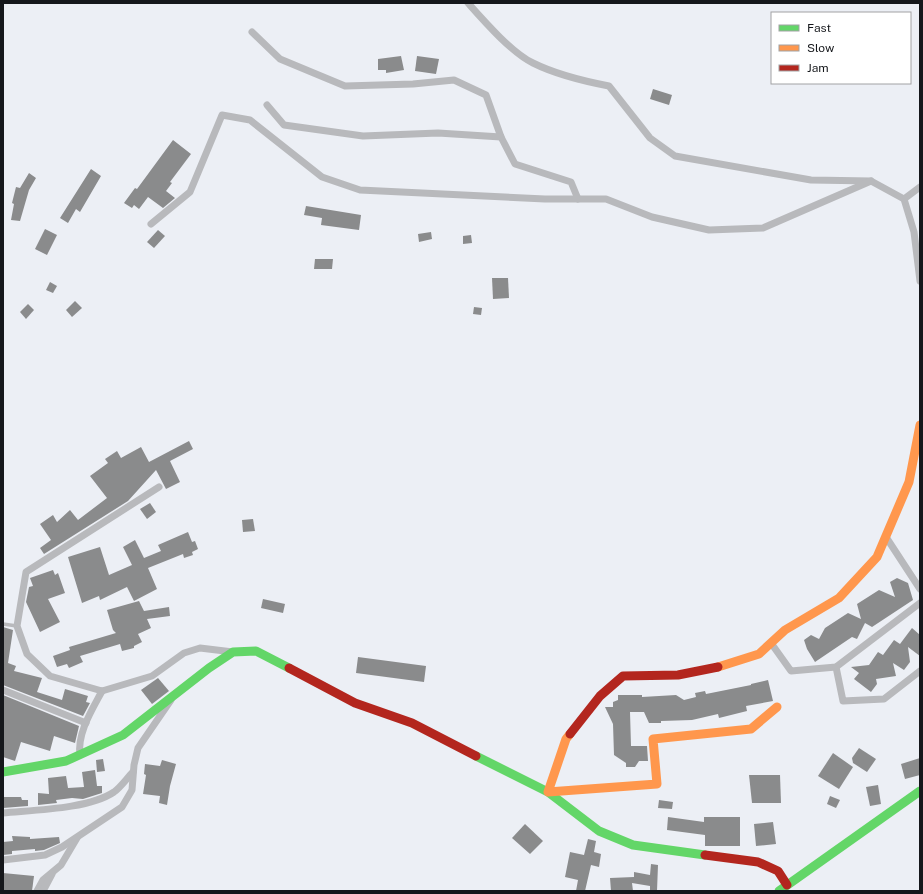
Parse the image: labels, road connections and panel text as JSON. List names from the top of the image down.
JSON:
{
  "legend": ["Fast", "Slow", "Jam"]
}
